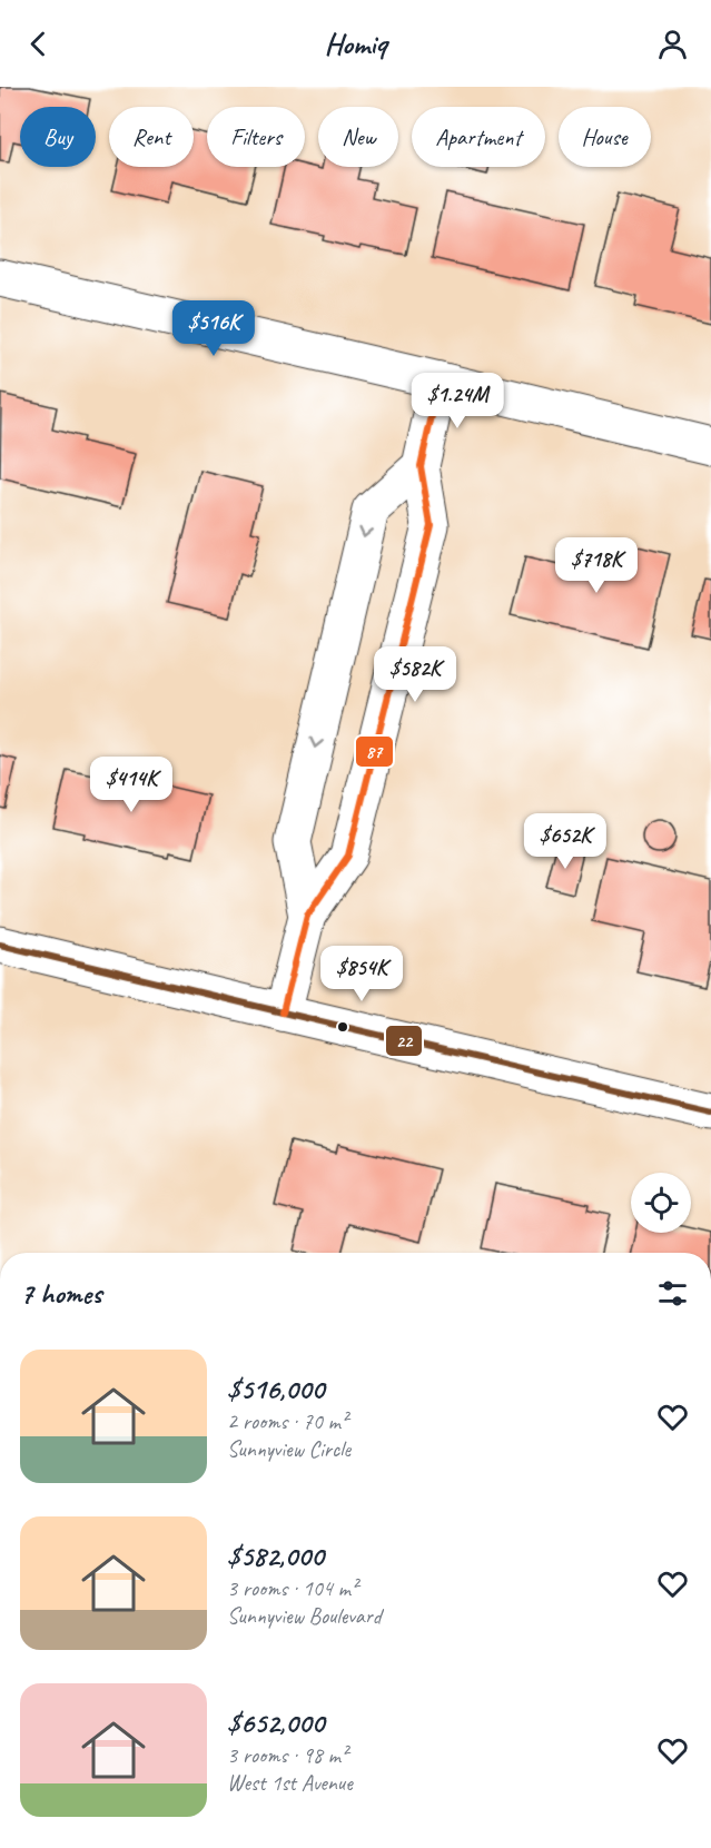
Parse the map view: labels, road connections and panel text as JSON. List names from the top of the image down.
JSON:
{
  "lines": ["transit line 87", "transit line 22"],
  "page": {
    "header": "Homiq",
    "chip": [
      "Buy",
      "Rent",
      "Filters",
      "New",
      "Apartment",
      "House"
    ],
    "price": [
      "$516K",
      "$1.24M",
      "$718K",
      "$582K",
      "$414K",
      "$652K",
      "$854K"
    ],
    "heading": "7 homes",
    "list": [
      {
        "name": "$516,000",
        "note": "2 rooms · 70 m² · Sunnyview Circle"
      },
      {
        "name": "$582,000",
        "note": "3 rooms · 104 m² · Sunnyview Boulevard"
      },
      {
        "name": "$652,000",
        "note": "3 rooms · 98 m² · West 1st Avenue"
      }
    ]
  }
}
